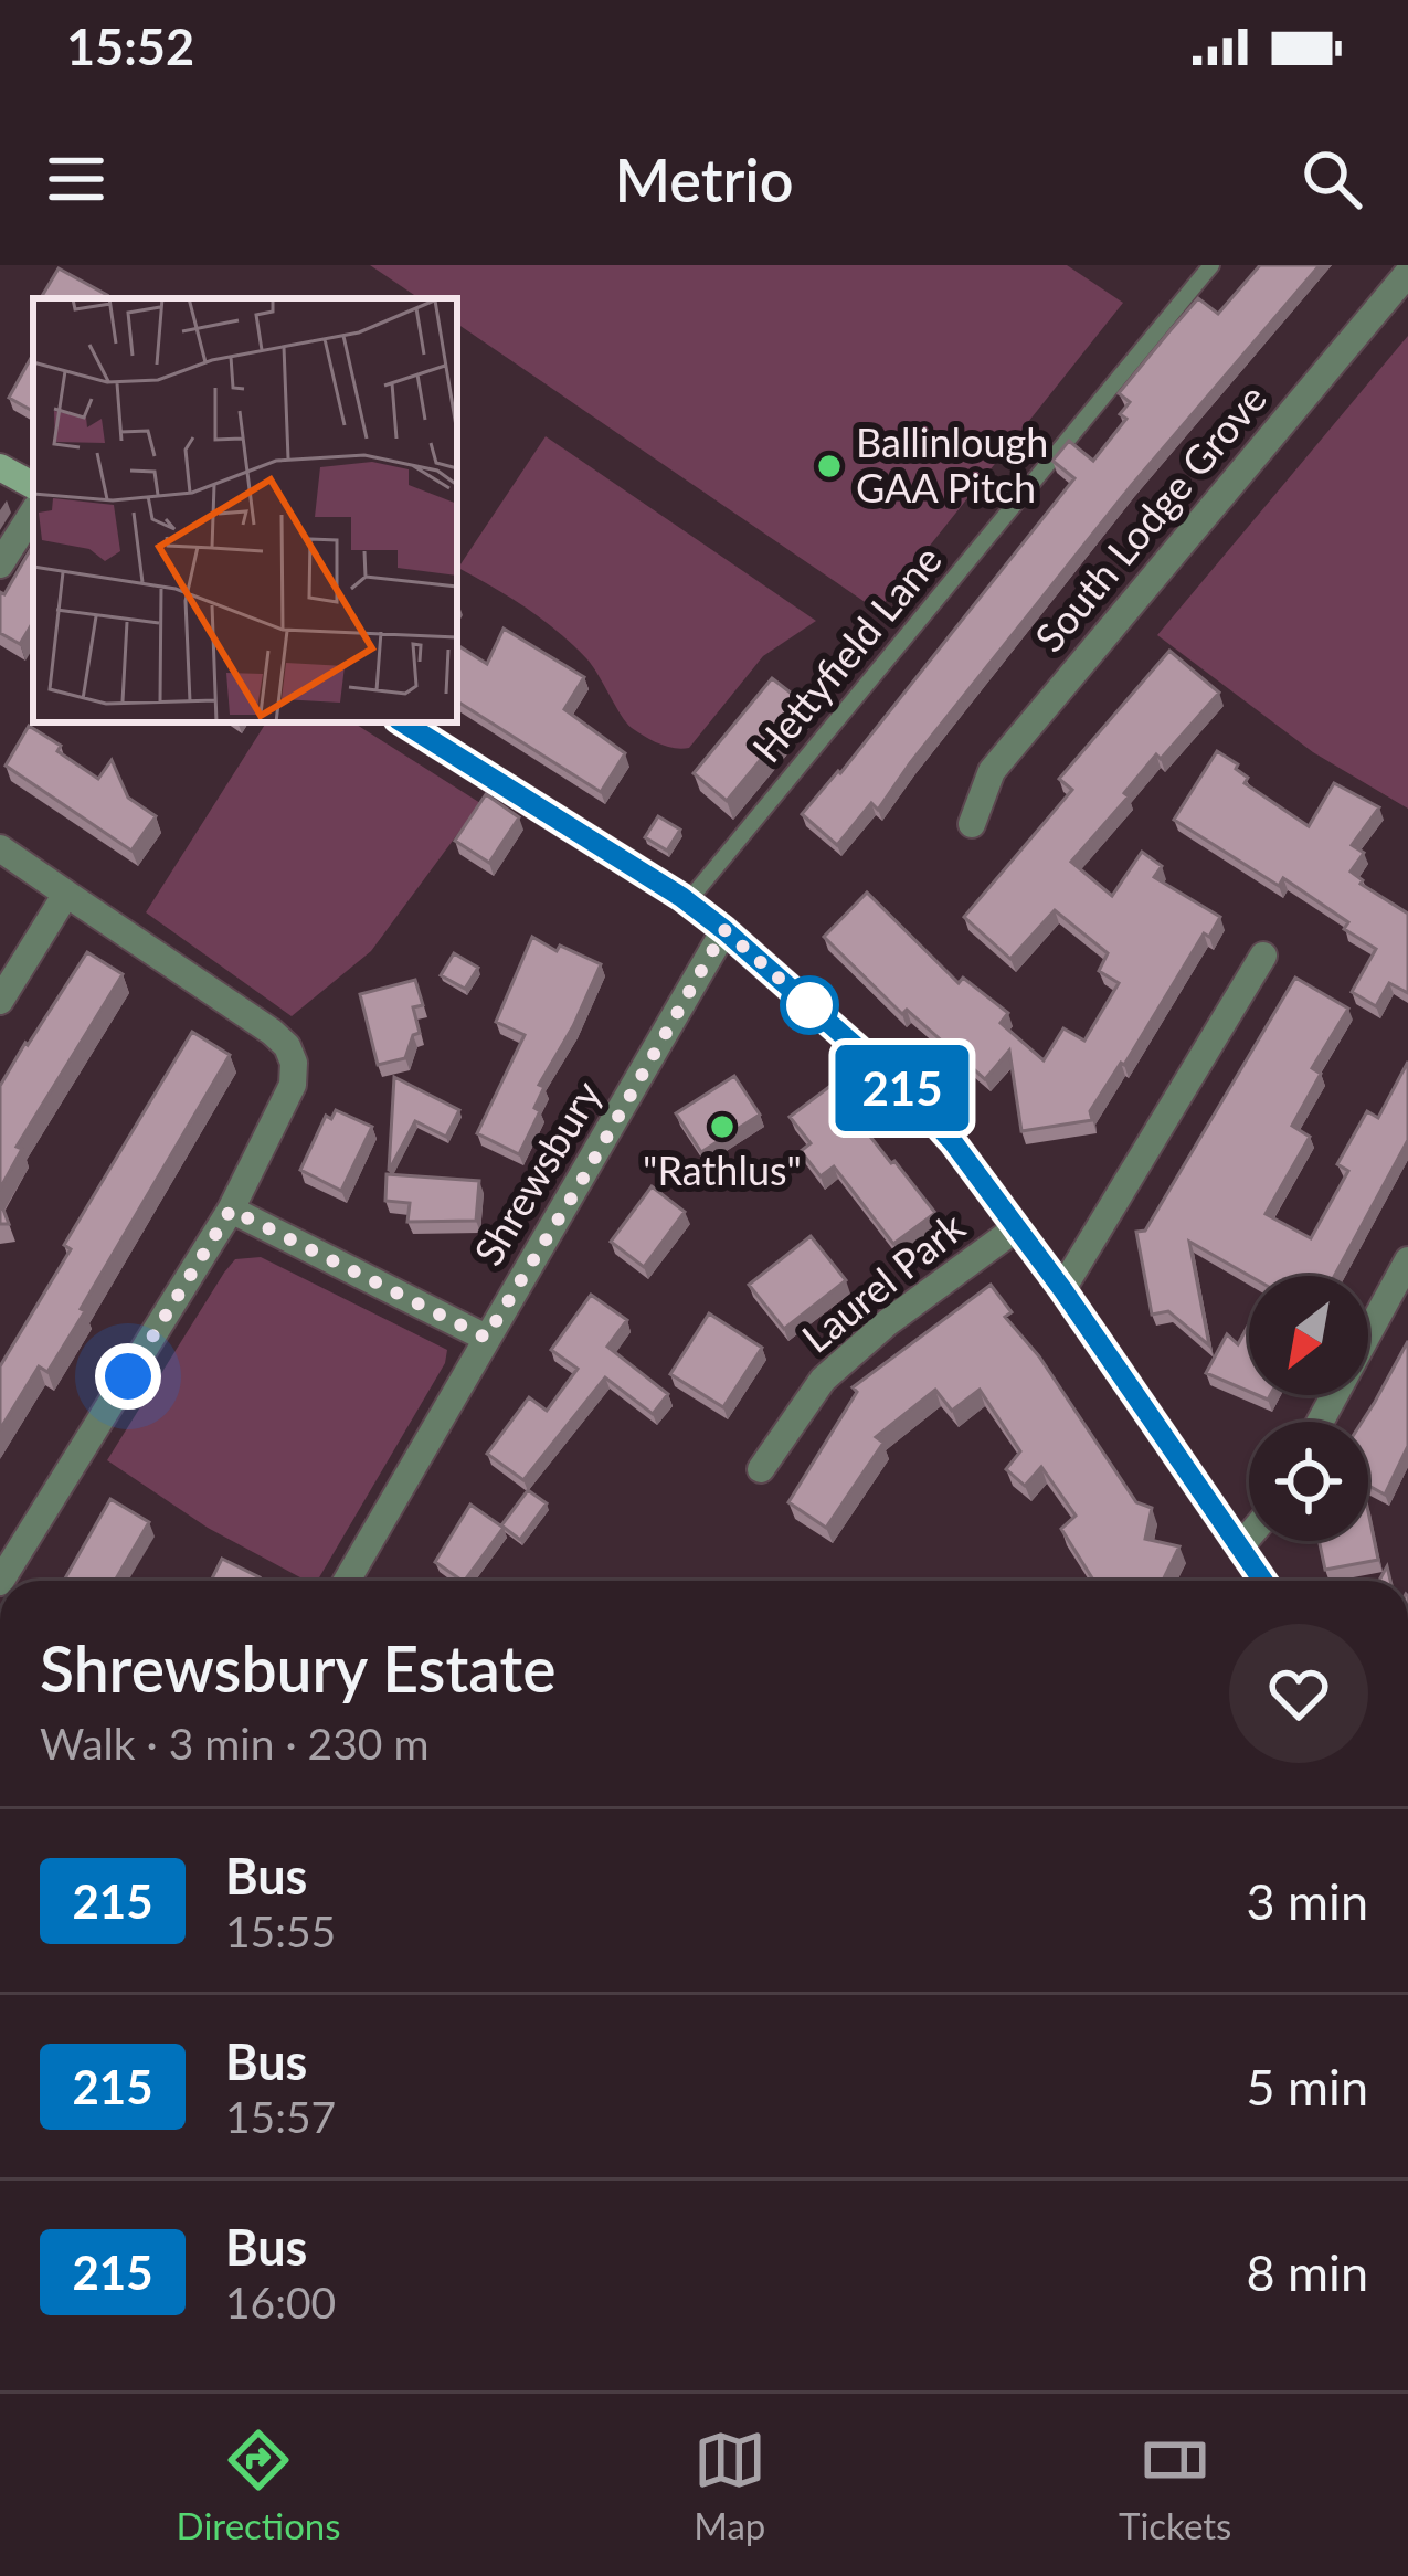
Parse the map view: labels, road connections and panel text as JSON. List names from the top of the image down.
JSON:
{
  "streets": {
    "street": ["South Lodge Grove", "Shrewsbury", "Laurel Park"],
    "lane": ["Hettyfield Lane"]
  },
  "places": ["Ballinlough GAA Pitch", "\"Rathlus\""],
  "lines": ["bus line 215"],
  "north": "bottom left",
  "page": {
    "status": "15:52",
    "header": "Metrio",
    "on_map": "215",
    "heading": ["Shrewsbury Estate", "Walk · 3 min · 230 m"],
    "list": [
      {
        "mark": "215",
        "name": "Bus",
        "note": "15:55",
        "value": "3 min"
      },
      {
        "mark": "215",
        "name": "Bus",
        "note": "15:57",
        "value": "5 min"
      },
      {
        "mark": "215",
        "name": "Bus",
        "note": "16:00",
        "value": "8 min"
      }
    ],
    "tabs": ["Directions", "Map", "Tickets"]
  }
}
